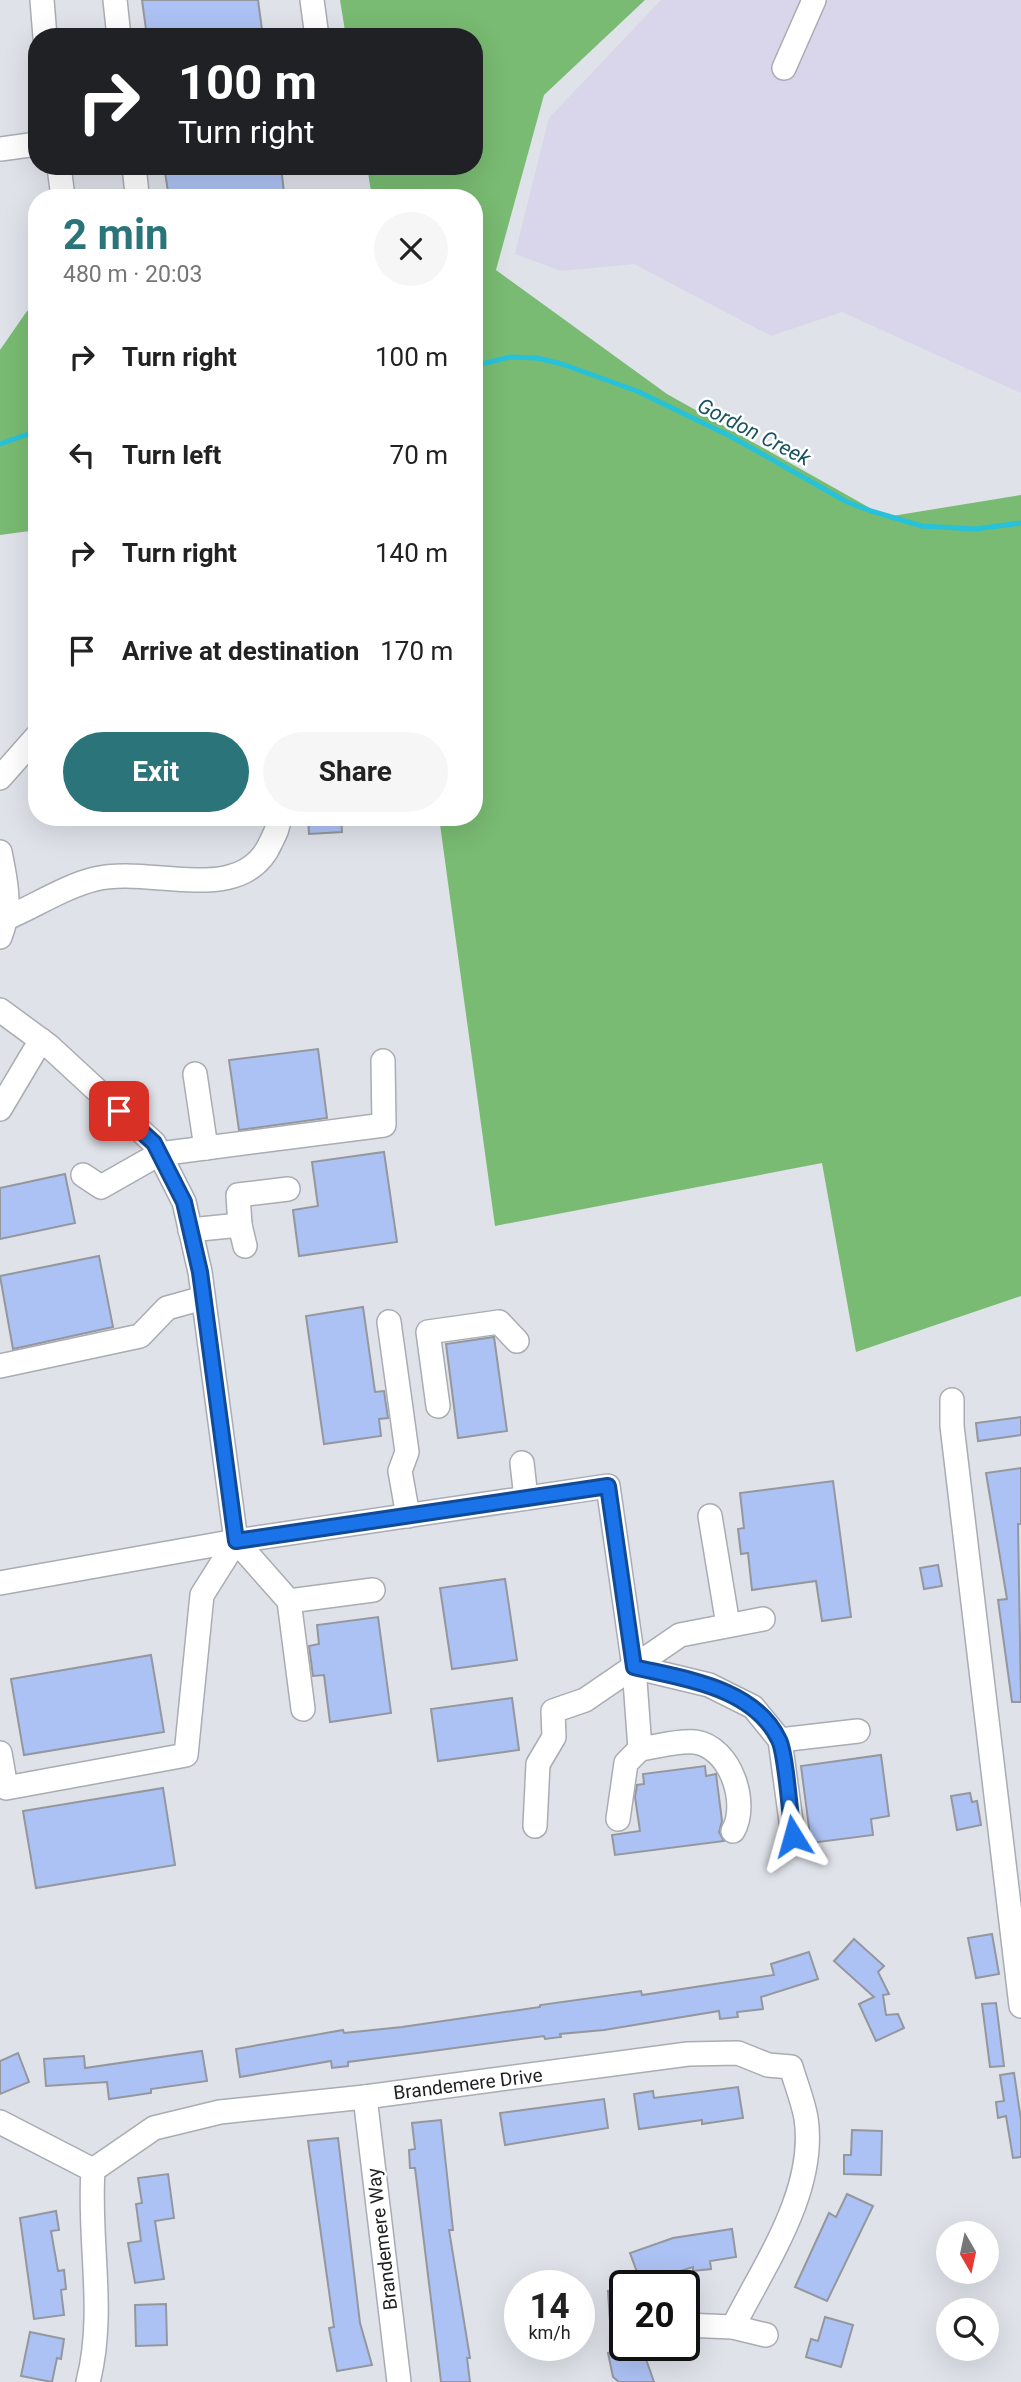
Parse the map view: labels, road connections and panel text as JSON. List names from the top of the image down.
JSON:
{
  "streets": {
    "street": ["Brandemere Drive", "Brandemere Way"]
  },
  "crossings": [
    ["Brandemere Drive", "Brandemere Way"]
  ],
  "water": ["Gordon Creek"],
  "north": "bottom",
  "page": {
    "turn": ["100 m", "Turn right"],
    "heading": ["2 min", "480 m · 20:03"],
    "list": [
      {
        "name": "Turn right",
        "value": "100 m"
      },
      {
        "name": "Turn left",
        "value": "70 m"
      },
      {
        "name": "Turn right",
        "value": "140 m"
      },
      {
        "name": "Arrive at destination",
        "value": "170 m"
      }
    ],
    "buttons": ["Exit", "Share"],
    "speed": "14 km/h",
    "limit": "20"
  }
}
